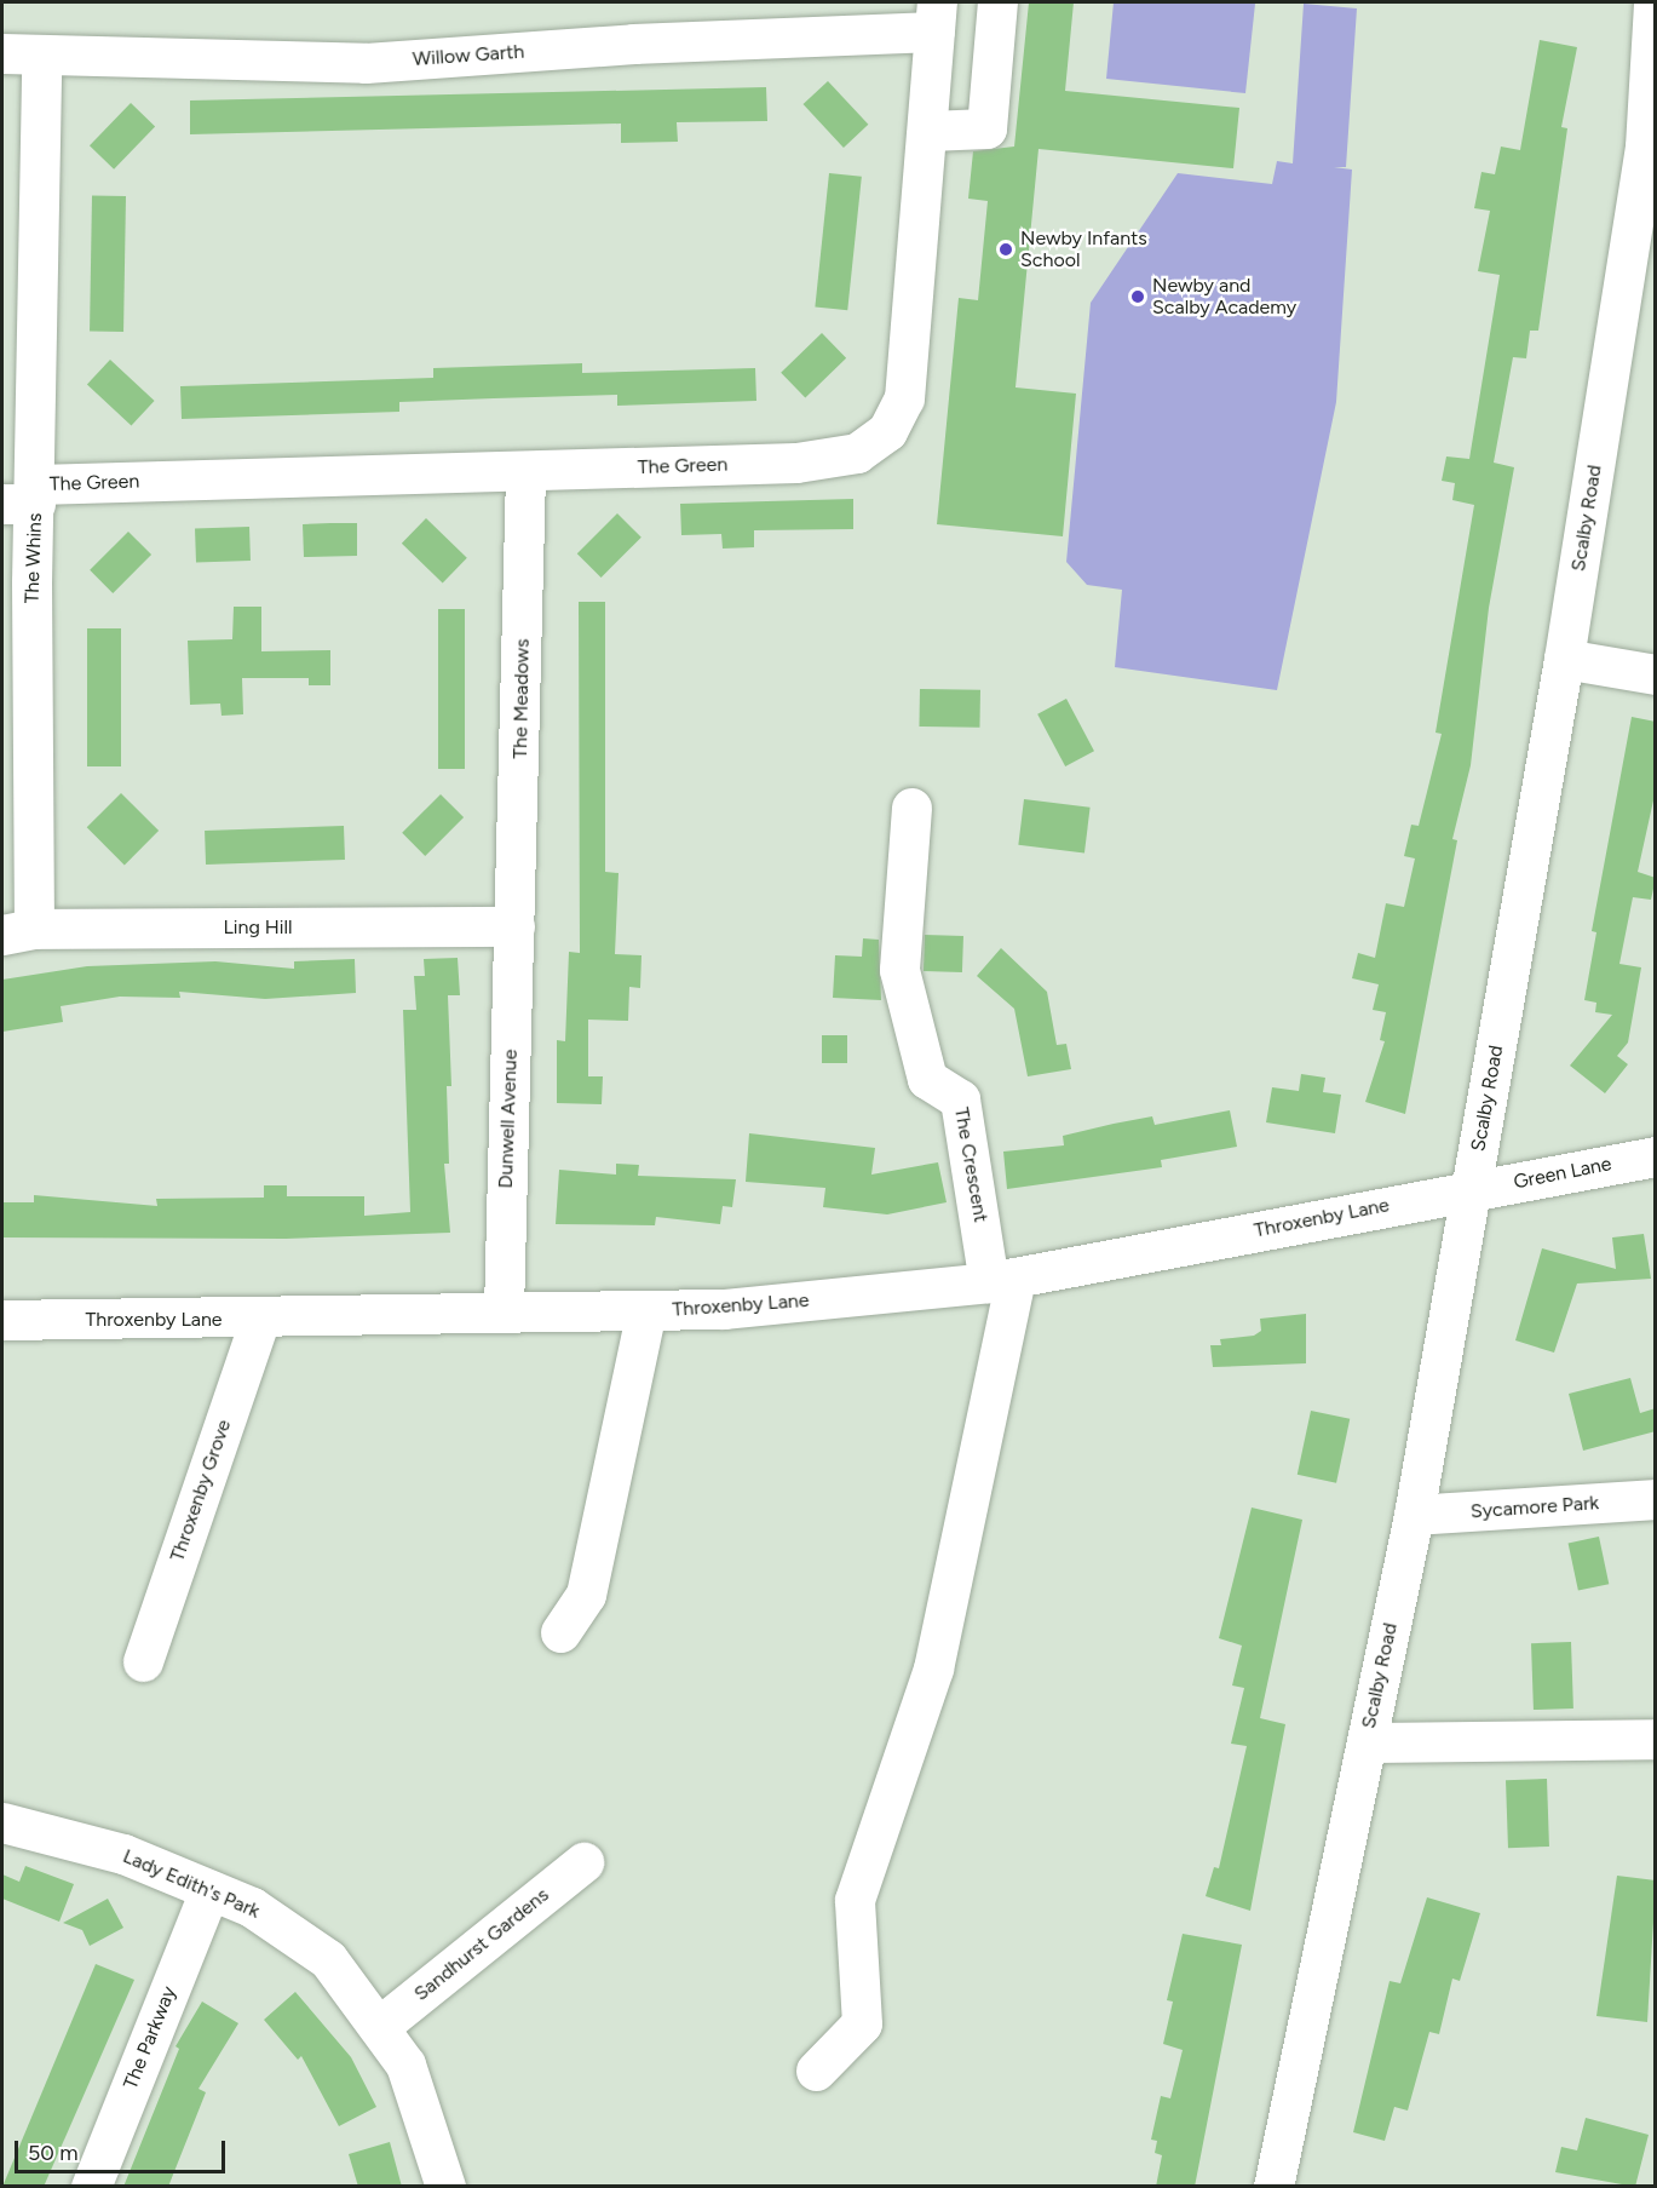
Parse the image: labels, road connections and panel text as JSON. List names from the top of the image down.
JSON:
{
  "streets": {
    "main road": [
      "Willow Garth",
      "The Green",
      "Scalby Road",
      "The Whins",
      "The Meadows",
      "Ling Hill",
      "Dunwell Avenue",
      "The Crescent",
      "Green Lane",
      "Throxenby Lane",
      "Throxenby Grove",
      "Sycamore Park",
      "Lady Edith's Park",
      "Sandhurst Gardens",
      "The Parkway"
    ]
  },
  "crossings": [
    ["Willow Garth", "The Green"],
    ["Willow Garth", "The Whins"],
    ["The Green", "The Whins"],
    ["The Green", "The Meadows"],
    ["Scalby Road", "Green Lane"],
    ["Scalby Road", "Throxenby Lane"],
    ["Scalby Road", "Sycamore Park"],
    ["The Whins", "Ling Hill"],
    ["The Meadows", "Ling Hill"],
    ["The Meadows", "Dunwell Avenue"],
    ["Ling Hill", "Dunwell Avenue"],
    ["Dunwell Avenue", "Throxenby Lane"],
    ["The Crescent", "Throxenby Lane"],
    ["Green Lane", "Throxenby Lane"],
    ["Throxenby Lane", "Throxenby Grove"],
    ["Lady Edith's Park", "Sandhurst Gardens"],
    ["Lady Edith's Park", "The Parkway"]
  ],
  "places": ["Newby Infants School", "Newby and Scalby Academy"],
  "scale_bar": "50 m"
}
